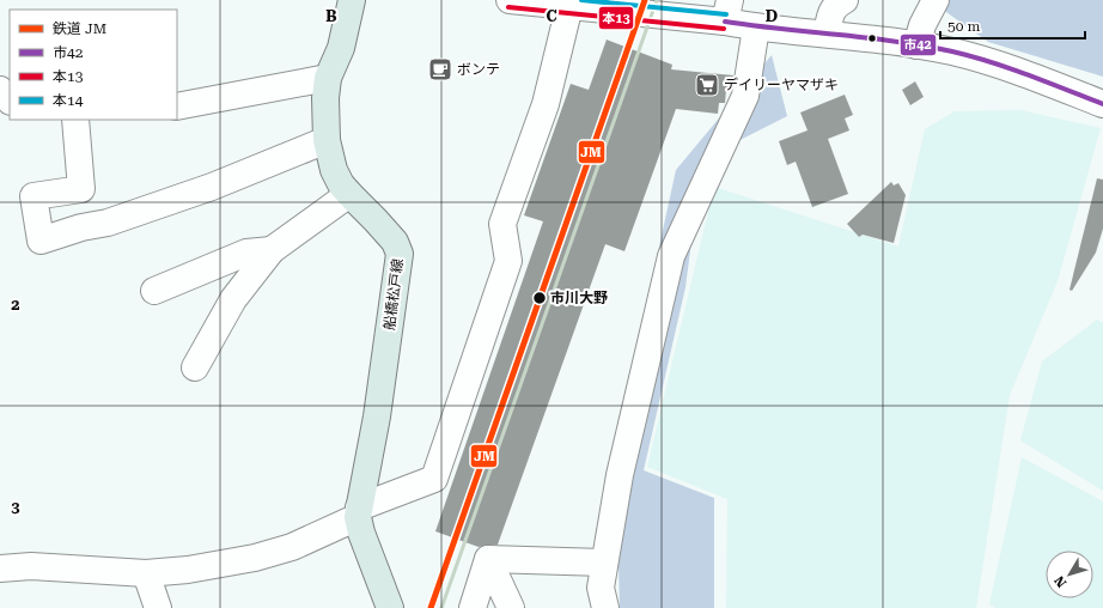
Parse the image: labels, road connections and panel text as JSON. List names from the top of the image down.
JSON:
{
  "streets": {
    "main road": ["船橋松戸線"]
  },
  "places": {
    "cafe": ["ボンテ"],
    "supermarket": ["デイリーヤマザキ"],
    "other": ["市川大野"]
  },
  "lines": [
    "rail line JM",
    "transit line 本14",
    "transit line 本13",
    "transit line 市42"
  ],
  "legend": [
    "鉄道 JM",
    "市42",
    "本13",
    "本14"
  ],
  "scale_bar": "50 m",
  "north": "bottom left",
  "grid": {
    "columns": ["B", "C", "D"],
    "rows": ["2", "3"]
  }
}
